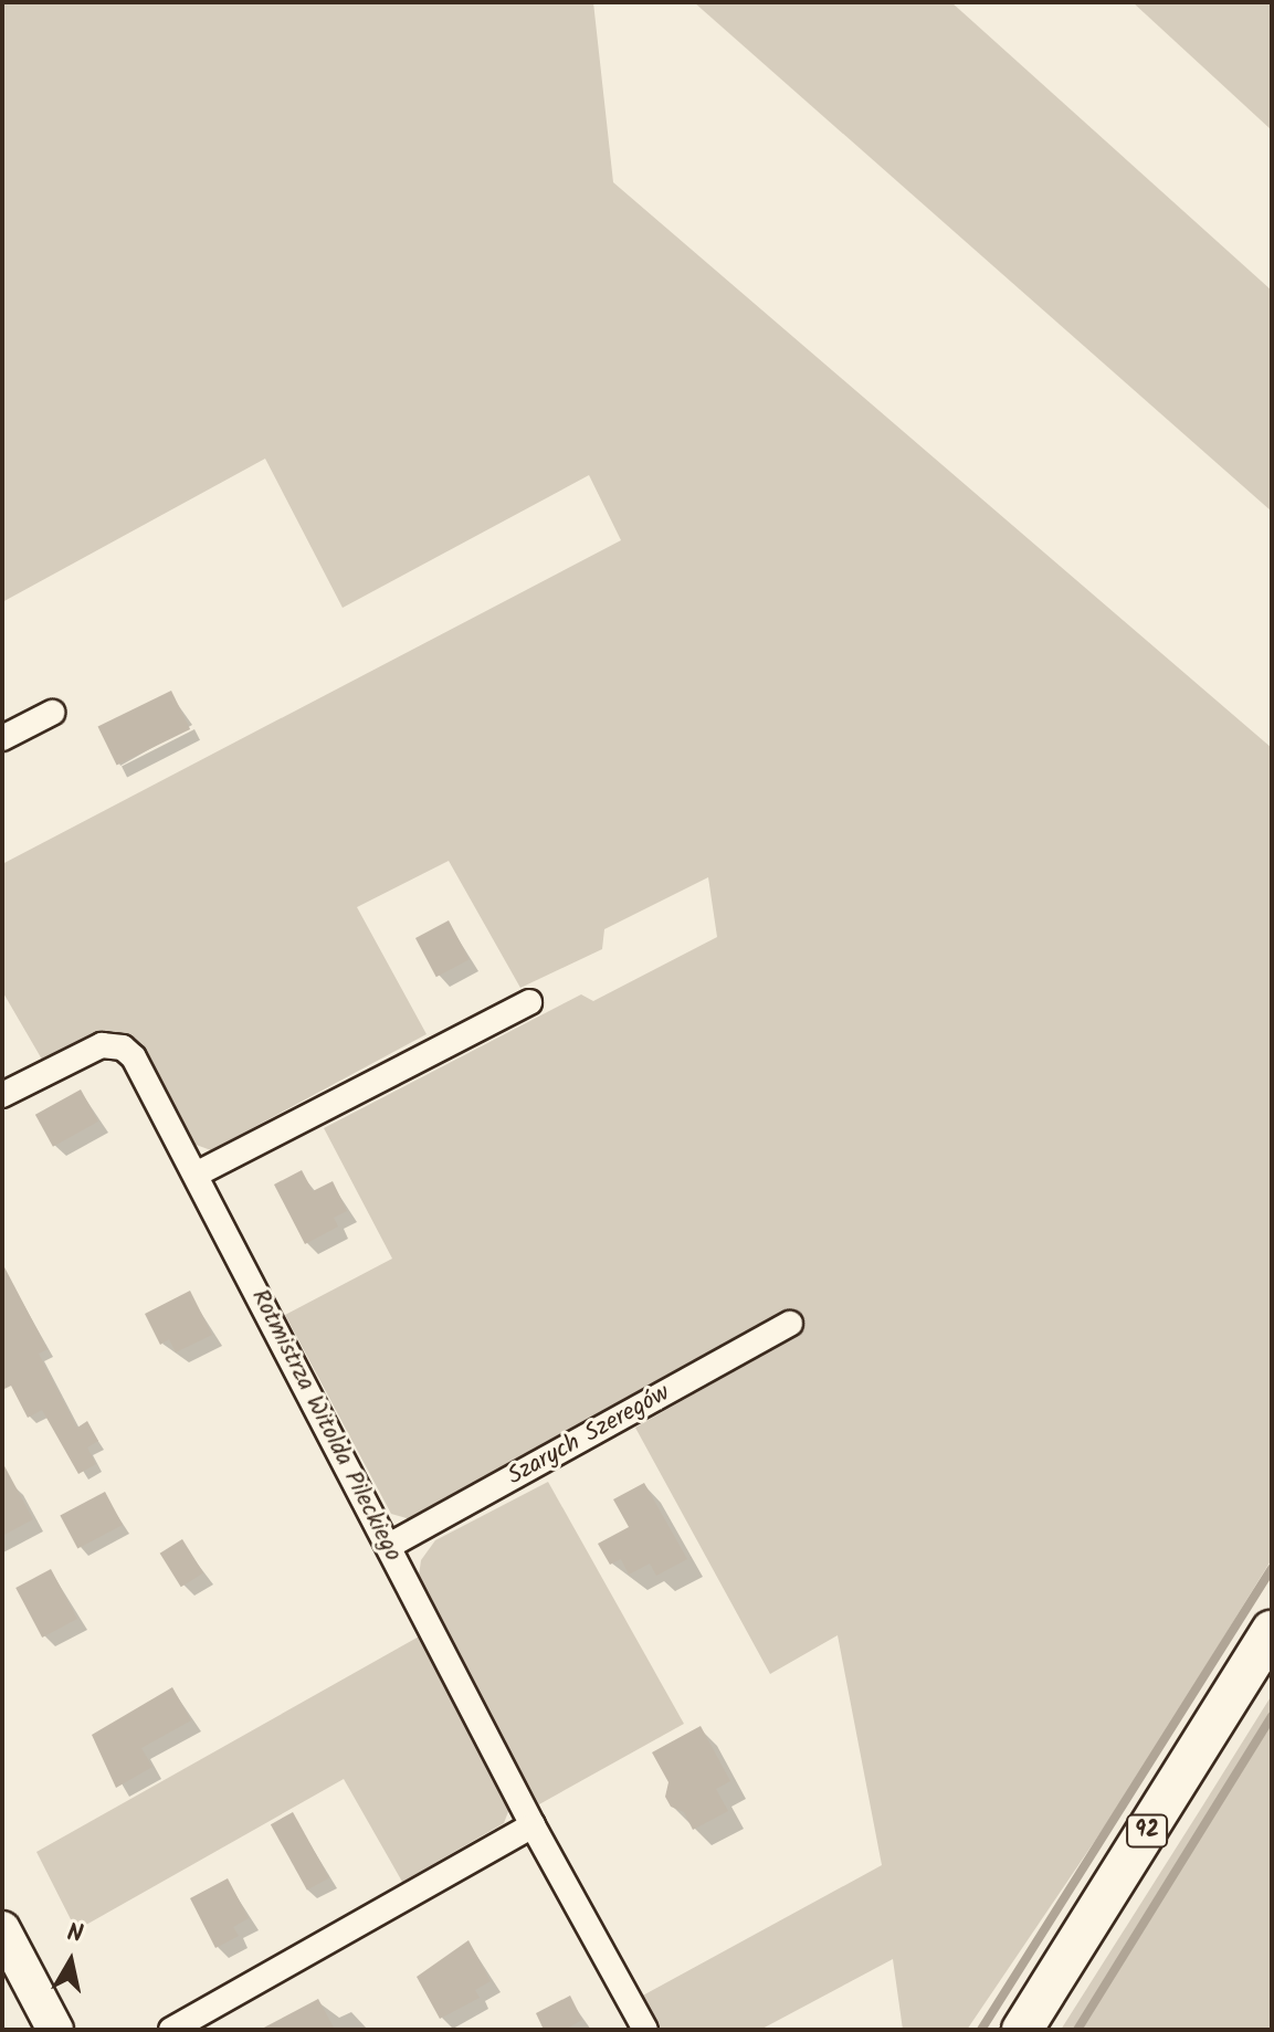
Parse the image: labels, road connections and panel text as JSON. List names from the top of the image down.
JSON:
{
  "streets": {
    "main road": ["92"],
    "street": ["Rotmistrza Witolda Pileckiego", "Szarych Szeregów"]
  },
  "crossings": [
    ["Rotmistrza Witolda Pileckiego", "Szarych Szeregów"]
  ],
  "north": "top"
}
